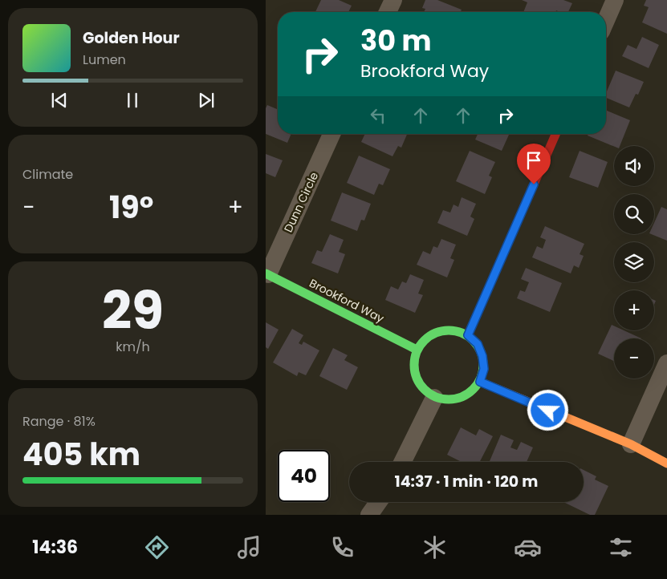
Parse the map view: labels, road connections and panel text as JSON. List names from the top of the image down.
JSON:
{
  "streets": {
    "street": ["Dunn Circle", "Brookford Way"]
  },
  "crossings": [
    ["Dunn Circle", "Brookford Way"]
  ],
  "page": {
    "turn": ["30 m", "Brookford Way"],
    "song": ["Golden Hour", "Lumen"],
    "tile": [
      "Climate",
      ["29", "km/h"],
      ["Range · 81%", "405 km"]
    ],
    "map_buttons": ["+", "−"],
    "heat": ["−", "19°", "+"],
    "limit": "40",
    "trip": "14:37 · 1 min · 120 m",
    "tabs": "14:36"
  }
}
